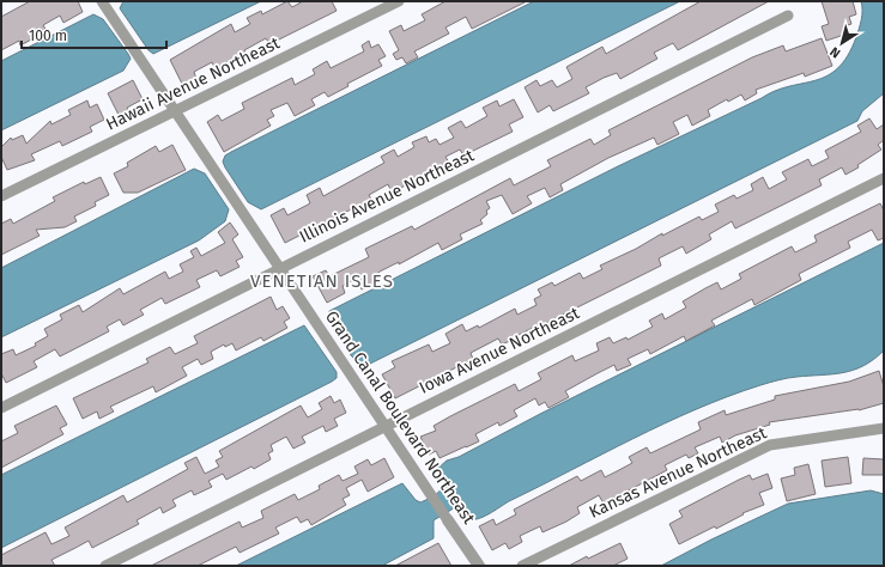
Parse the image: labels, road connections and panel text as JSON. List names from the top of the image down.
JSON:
{
  "streets": {
    "street": [
      "Hawaii Avenue Northeast",
      "Illinois Avenue Northeast",
      "Iowa Avenue Northeast",
      "Grand Canal Boulevard Northeast",
      "Kansas Avenue Northeast"
    ]
  },
  "crossings": [
    ["Hawaii Avenue Northeast", "Grand Canal Boulevard Northeast"],
    ["Illinois Avenue Northeast", "Grand Canal Boulevard Northeast"],
    ["Iowa Avenue Northeast", "Grand Canal Boulevard Northeast"]
  ],
  "districts": ["VENETIAN ISLES"],
  "scale_bar": "100 m",
  "north": "bottom left"
}
